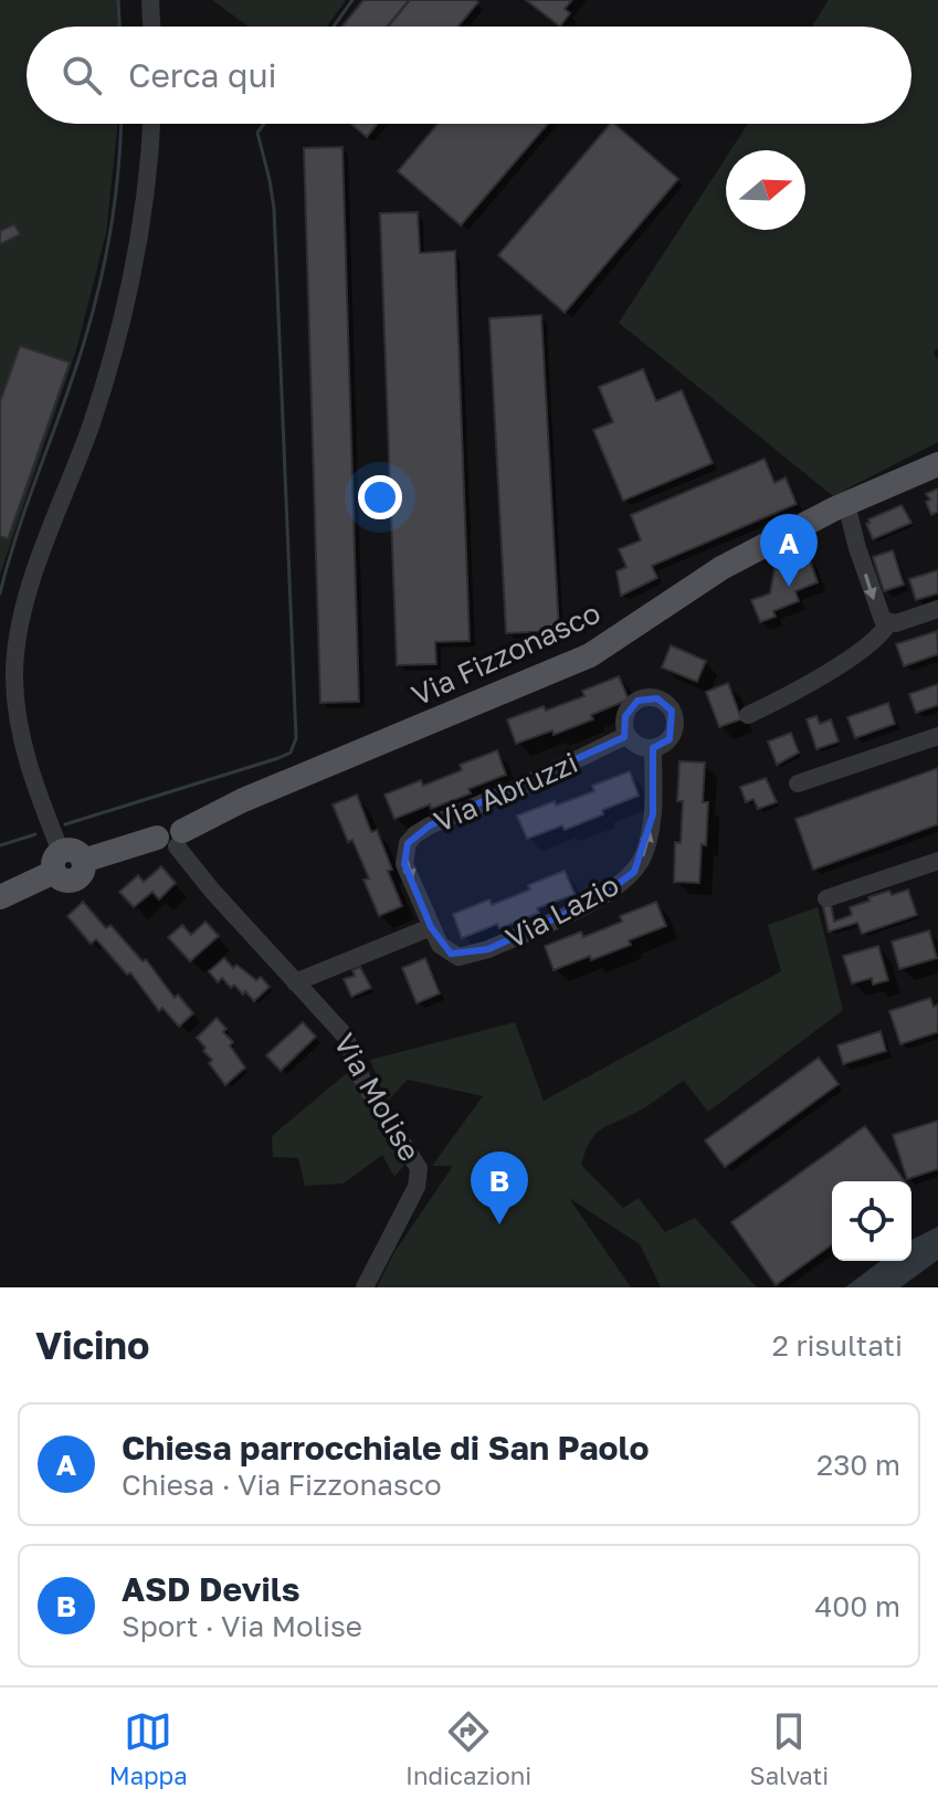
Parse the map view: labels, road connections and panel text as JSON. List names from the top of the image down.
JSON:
{
  "streets": {
    "main road": ["Via Fizzonasco"],
    "street": ["Via Abruzzi", "Via Lazio", "Via Molise"]
  },
  "crossings": [
    ["Via Fizzonasco", "Via Molise"],
    ["Via Abruzzi", "Via Lazio"]
  ],
  "north": "right",
  "page": {
    "search": "Cerca qui",
    "pins": ["A", "B"],
    "heading": ["Vicino", "2 risultati"],
    "list": [
      {
        "mark": "A",
        "name": "Chiesa parrocchiale di San Paolo",
        "note": "Chiesa · Via Fizzonasco",
        "value": "230 m"
      },
      {
        "mark": "B",
        "name": "ASD Devils",
        "note": "Sport · Via Molise",
        "value": "400 m"
      }
    ],
    "nav": ["Mappa", "Indicazioni", "Salvati"]
  }
}
